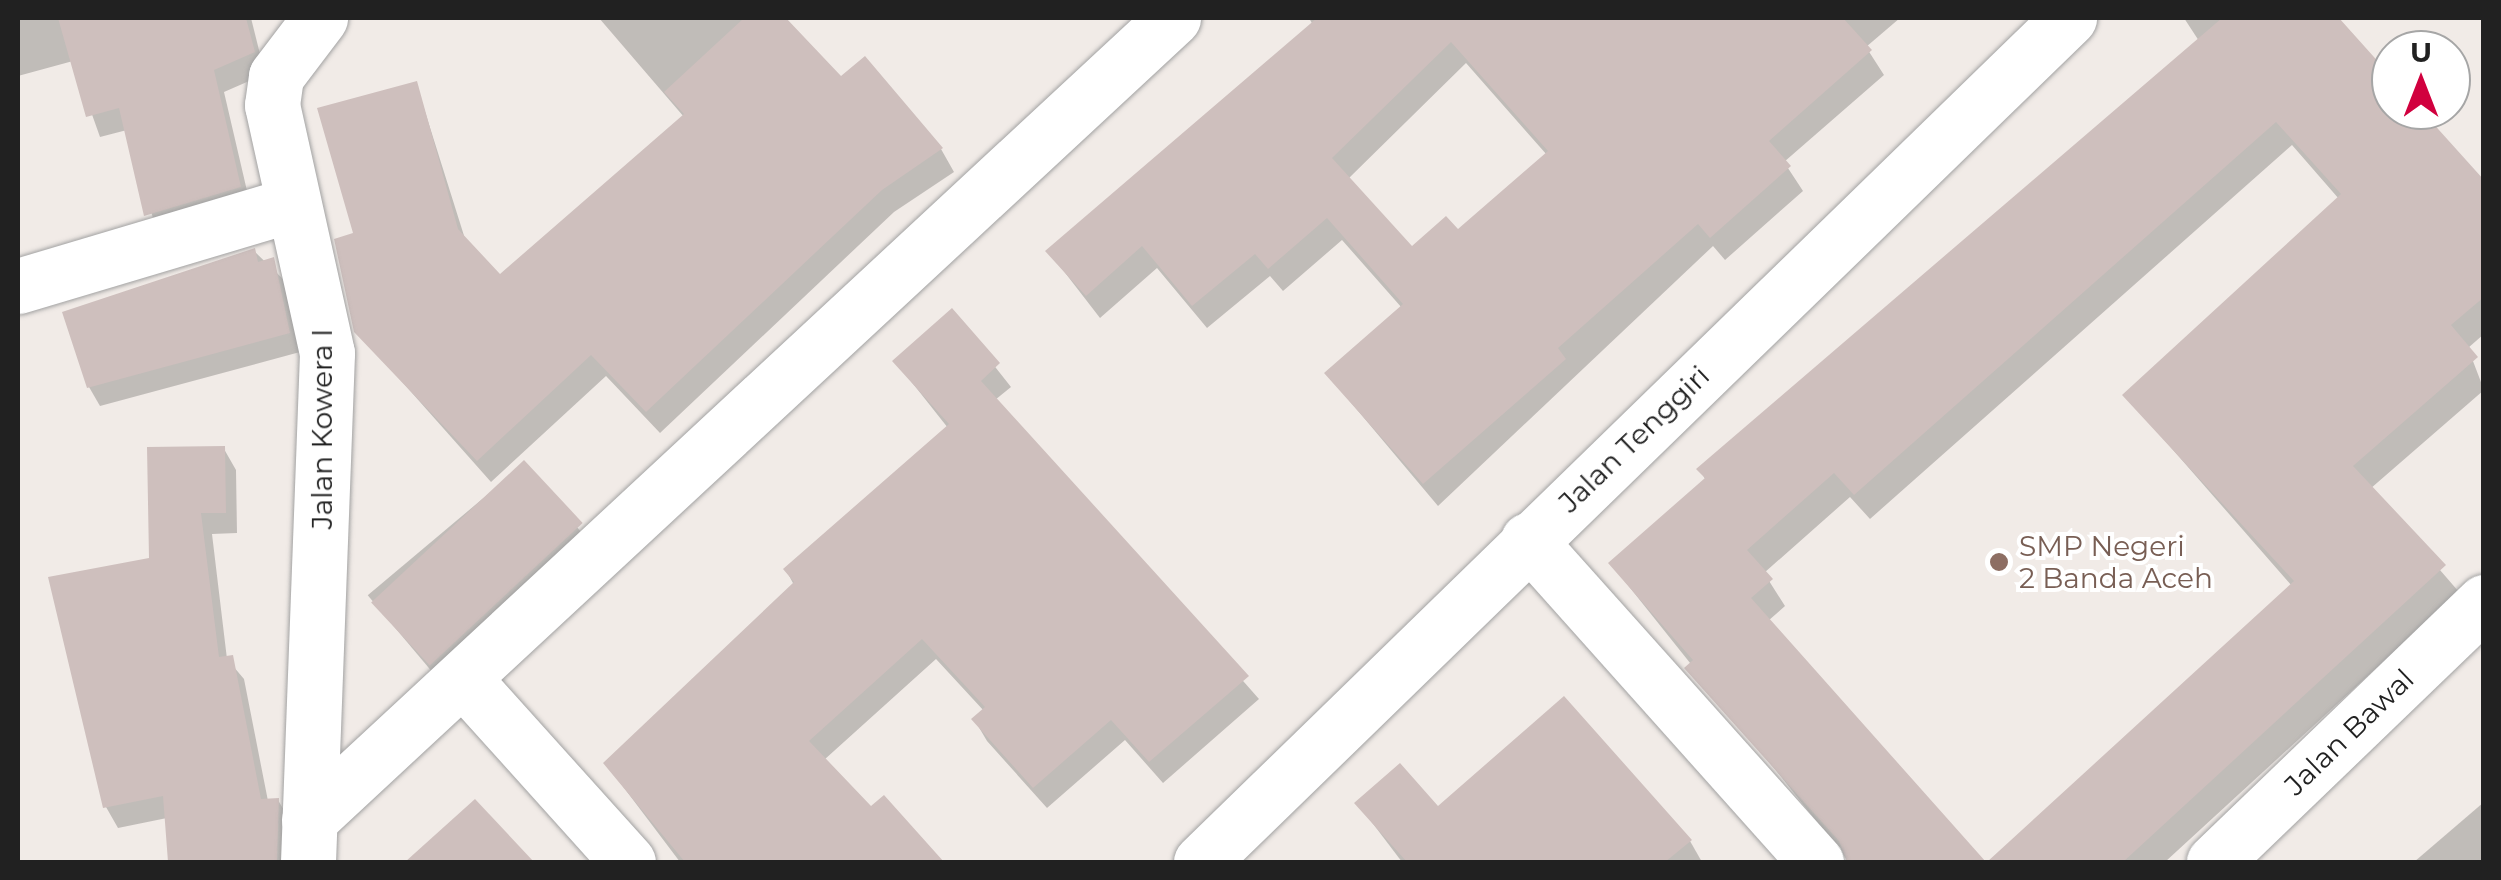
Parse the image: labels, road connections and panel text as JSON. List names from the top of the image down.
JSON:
{
  "streets": {
    "street": ["Jalan Kowera I", "Jalan Tenggiri", "Jalan Bawal"]
  },
  "places": ["SMP Negeri 2 Banda Aceh"],
  "north": "top"
}
